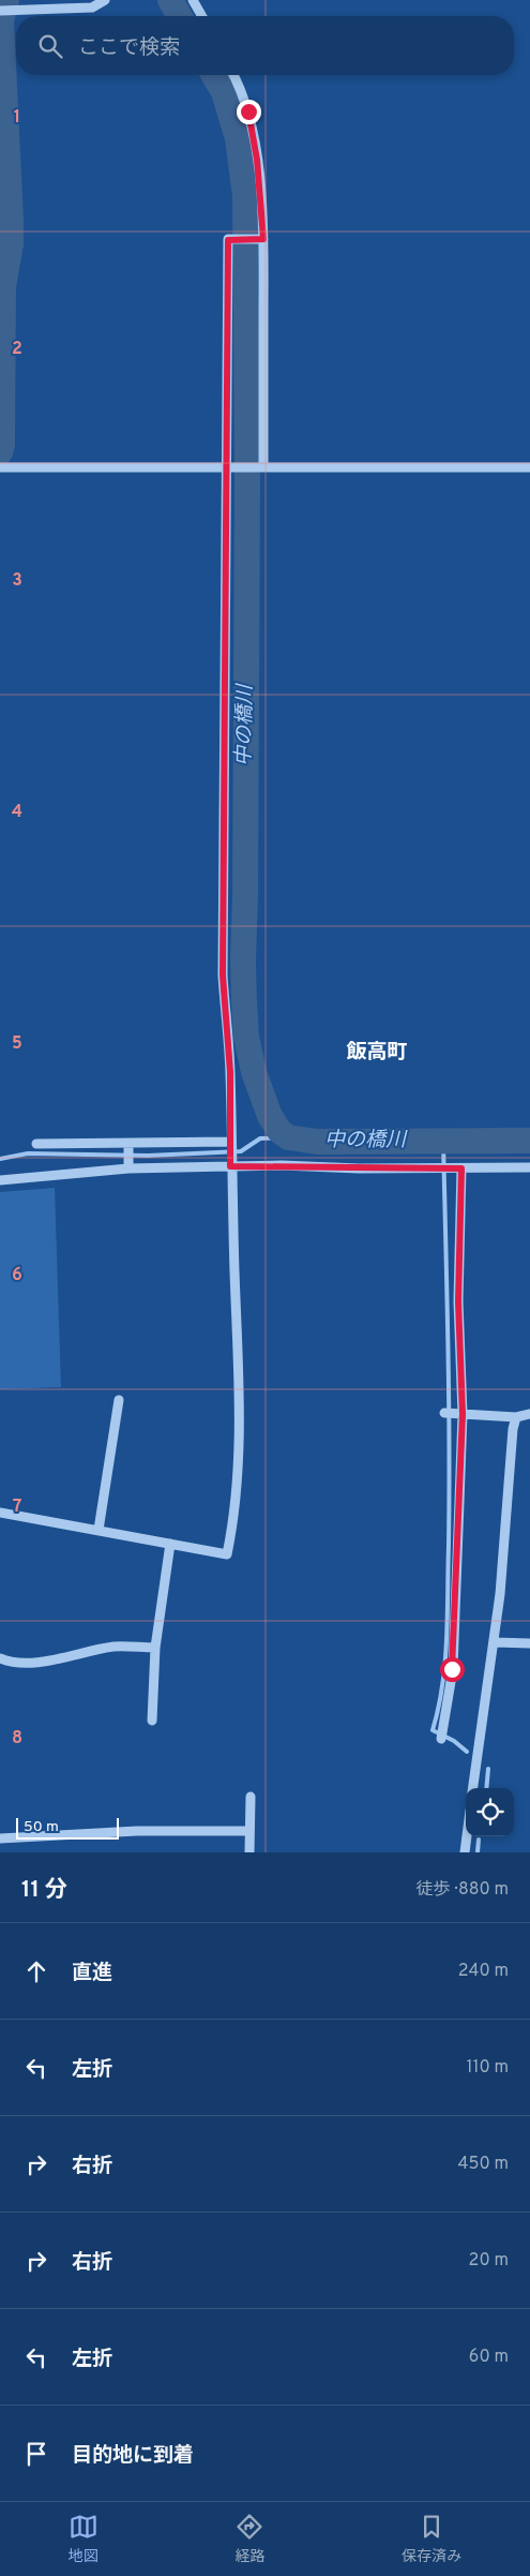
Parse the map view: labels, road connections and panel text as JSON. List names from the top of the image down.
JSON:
{
  "districts": ["飯高町"],
  "water": ["中の橋川"],
  "scale_bar": "50 m",
  "page": {
    "search": "ここで検索",
    "scale": "50 m",
    "heading": ["11 分", "徒歩 · 880 m"],
    "list": [
      ["直進", "240 m"],
      ["左折", "110 m"],
      ["右折", "450 m"],
      ["右折", "20 m"],
      ["左折", "60 m"],
      "目的地に到着"
    ],
    "nav": ["地図", "経路", "保存済み"]
  },
  "grid": {
    "rows": [
      "1",
      "2",
      "3",
      "4",
      "5",
      "6",
      "7",
      "8"
    ]
  }
}
